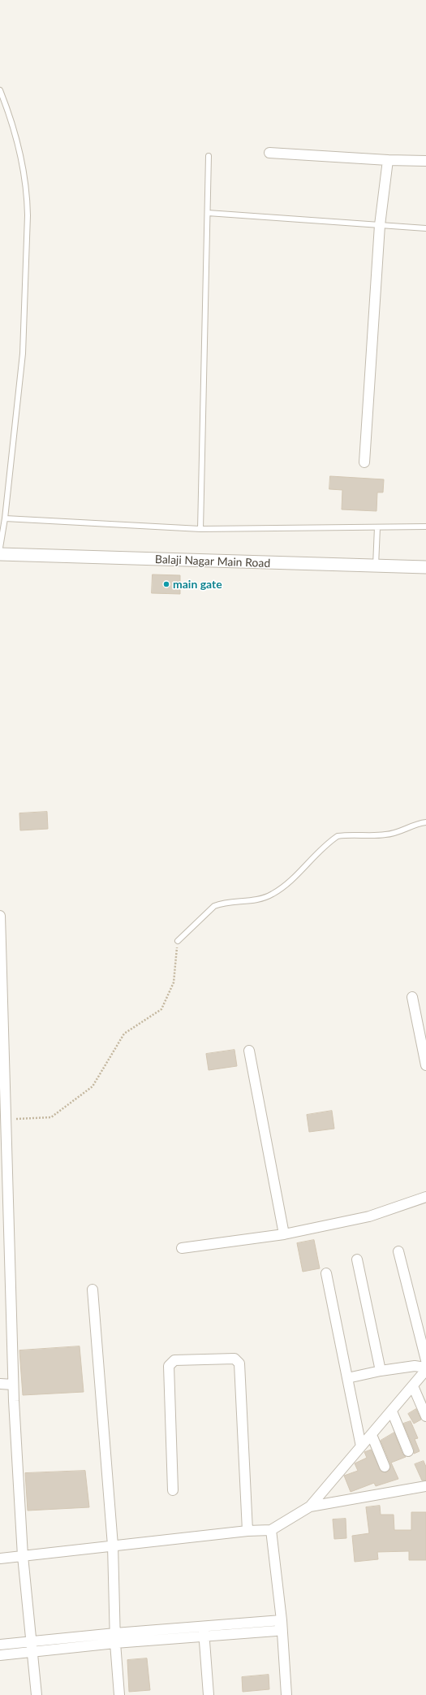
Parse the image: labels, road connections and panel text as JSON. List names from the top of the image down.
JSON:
{
  "streets": {
    "street": ["Balaji Nagar Main Road"]
  },
  "places": ["main gate"]
}
